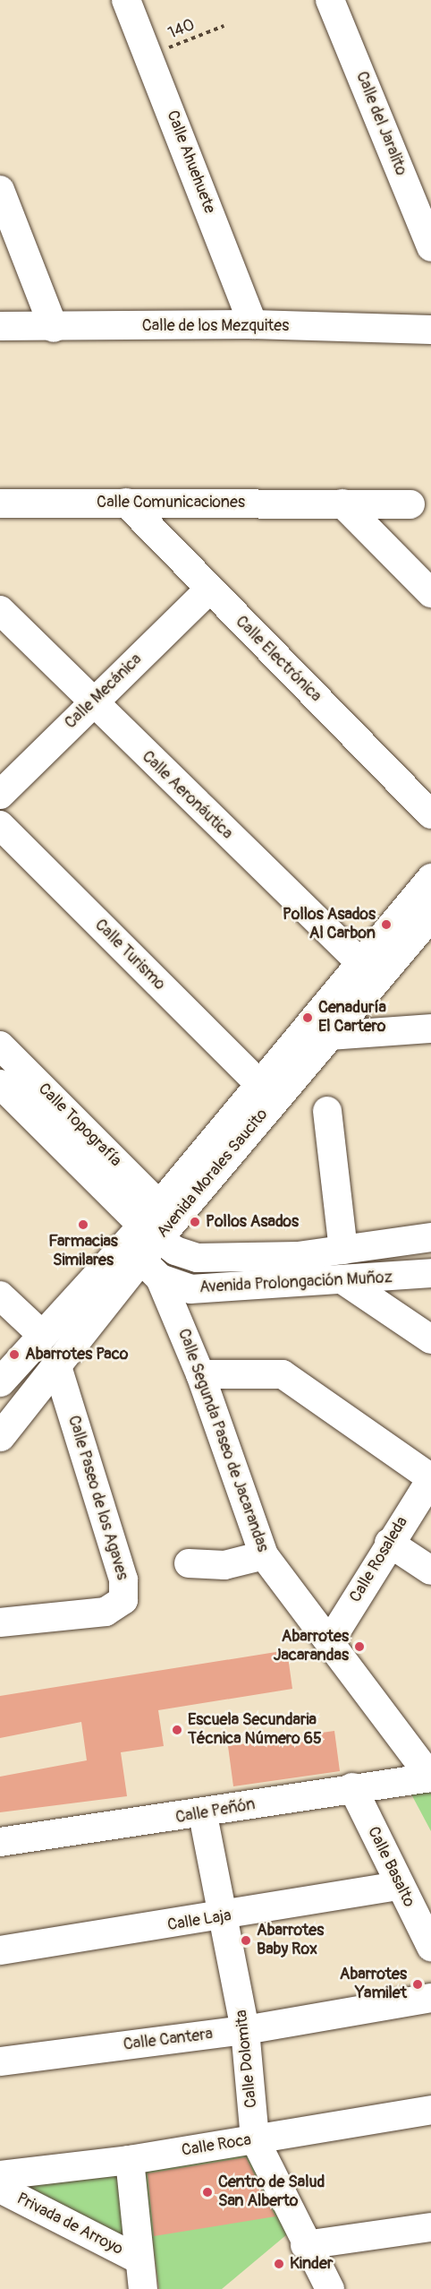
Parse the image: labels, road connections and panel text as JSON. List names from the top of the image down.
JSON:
{
  "streets": {
    "main road": ["Avenida Morales Saucito"],
    "street": [
      "Calle del Jaralito",
      "Calle Ahuehuete",
      "Calle de los Mezquites",
      "Calle Comunicaciones",
      "Calle Electrónica",
      "Calle Mecánica",
      "Calle Aeronáutica",
      "Calle Turismo",
      "Calle Topografía",
      "Avenida Prolongación Muñoz",
      "Calle Segunda Paseo de Jacarandas",
      "Calle Paseo de los Agaves",
      "Calle Rosaleda",
      "Calle Peñón",
      "Calle Basalto",
      "Calle Laja",
      "Calle Cantera",
      "Calle Dolomita",
      "Calle Roca",
      "Privada de Arroyo"
    ],
    "path": ["140"]
  },
  "crossings": [
    ["140", "Calle Ahuehuete"],
    ["Calle Ahuehuete", "Calle de los Mezquites"],
    ["Calle Comunicaciones", "Calle Electrónica"],
    ["Calle Electrónica", "Calle Mecánica"],
    ["Calle Mecánica", "Calle Aeronáutica"],
    ["Calle Aeronáutica", "Avenida Morales Saucito"],
    ["Calle Turismo", "Avenida Morales Saucito"],
    ["Calle Topografía", "Avenida Morales Saucito"],
    ["Calle Topografía", "Avenida Prolongación Muñoz"],
    ["Calle Topografía", "Calle Segunda Paseo de Jacarandas"],
    ["Avenida Morales Saucito", "Avenida Prolongación Muñoz"],
    ["Avenida Morales Saucito", "Calle Segunda Paseo de Jacarandas"],
    ["Avenida Morales Saucito", "Calle Paseo de los Agaves"],
    ["Avenida Prolongación Muñoz", "Calle Segunda Paseo de Jacarandas"],
    ["Calle Segunda Paseo de Jacarandas", "Calle Rosaleda"],
    ["Calle Segunda Paseo de Jacarandas", "Calle Peñón"],
    ["Calle Peñón", "Calle Basalto"],
    ["Calle Peñón", "Calle Dolomita"],
    ["Calle Basalto", "Calle Laja"],
    ["Calle Laja", "Calle Dolomita"],
    ["Calle Cantera", "Calle Dolomita"],
    ["Calle Dolomita", "Calle Roca"]
  ],
  "places": [
    "Pollos Asados Al Carbon",
    "Cenaduría El Cartero",
    "Pollos Asados",
    "Farmacias Similares",
    "Abarrotes Paco",
    "Abarrotes Jacarandas",
    "Escuela Secundaria Técnica Número 65",
    "Abarrotes Baby Rox",
    "Abarrotes Yamilet",
    "Centro de Salud San Alberto",
    "Kinder"
  ]
}
